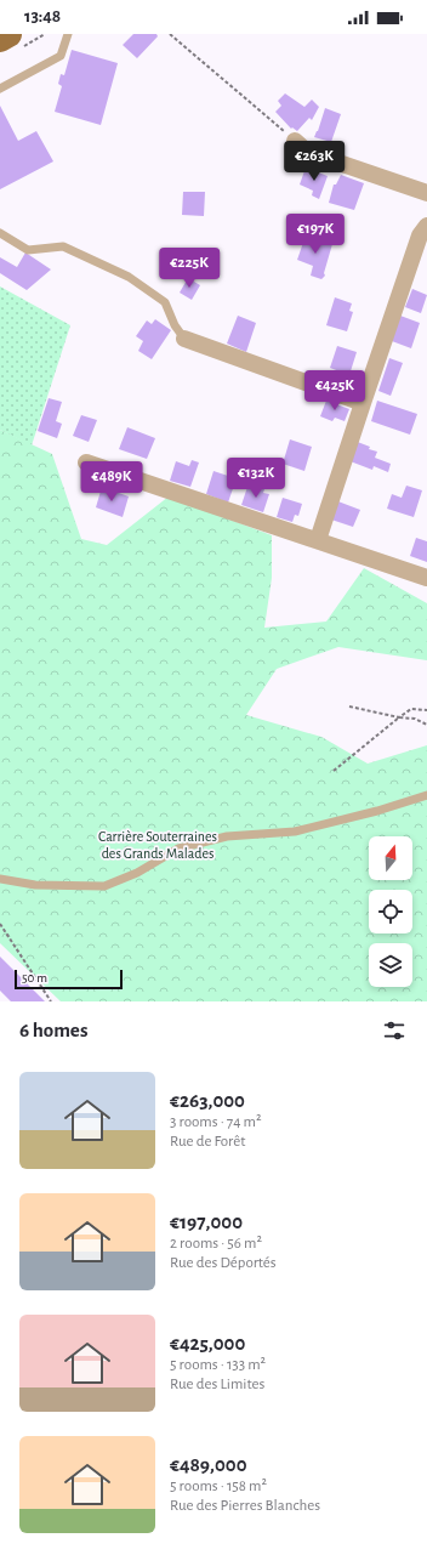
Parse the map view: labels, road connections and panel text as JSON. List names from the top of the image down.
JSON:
{
  "parks": ["Carrière Souterraines des Grands Malades"],
  "scale_bar": "50 m",
  "north": "top",
  "page": {
    "status": "13:48",
    "price": [
      "€263K",
      "€197K",
      "€225K",
      "€425K",
      "€132K",
      "€489K"
    ],
    "scale": "50 m",
    "heading": "6 homes",
    "list": [
      {
        "name": "€263,000",
        "note": "3 rooms · 74 m² · Rue de Forêt"
      },
      {
        "name": "€197,000",
        "note": "2 rooms · 56 m² · Rue des Déportés"
      },
      {
        "name": "€425,000",
        "note": "5 rooms · 133 m² · Rue des Limites"
      },
      {
        "name": "€489,000",
        "note": "5 rooms · 158 m² · Rue des Pierres Blanches"
      }
    ]
  }
}
